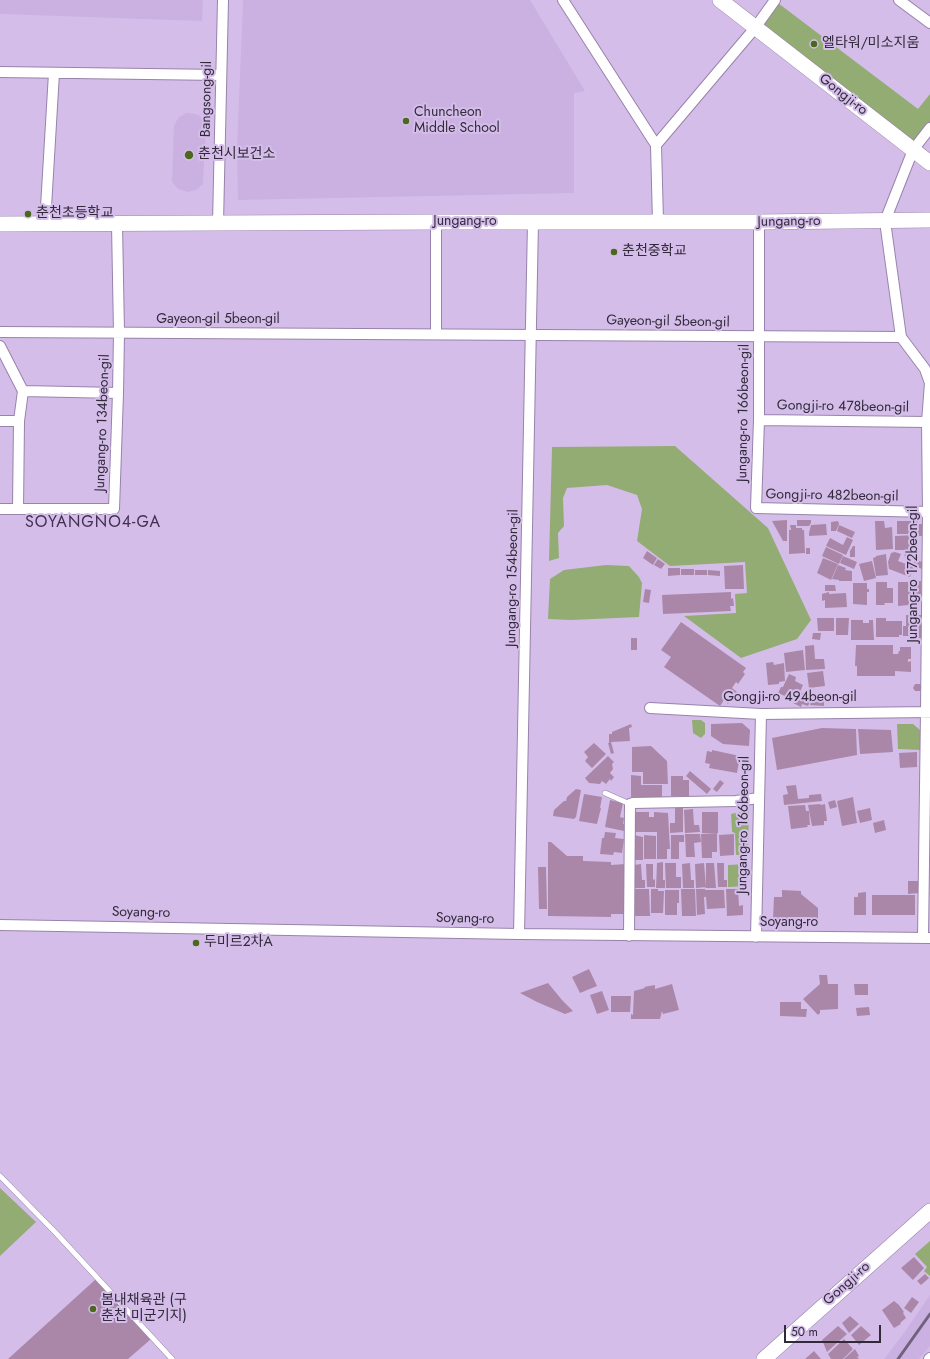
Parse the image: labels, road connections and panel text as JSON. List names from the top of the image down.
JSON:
{
  "streets": {
    "street": [
      "Gongji-ro",
      "Bangsong-gil",
      "Jungang-ro",
      "Gayeon-gil 5beon-gil",
      "Gongji-ro 478beon-gil",
      "Jungang-ro 166beon-gil",
      "Jungang-ro 134beon-gil",
      "Gongji-ro 482beon-gil",
      "Jungang-ro 172beon-gil",
      "Jungang-ro 154beon-gil",
      "Gongji-ro 494beon-gil",
      "Soyang-ro"
    ]
  },
  "crossings": [
    ["Bangsong-gil", "Jungang-ro"],
    ["Jungang-ro", "Jungang-ro 166beon-gil"],
    ["Jungang-ro", "Jungang-ro 134beon-gil"],
    ["Jungang-ro", "Jungang-ro 172beon-gil"],
    ["Jungang-ro", "Jungang-ro 154beon-gil"],
    ["Gayeon-gil 5beon-gil", "Jungang-ro 166beon-gil"],
    ["Gayeon-gil 5beon-gil", "Jungang-ro 134beon-gil"],
    ["Gayeon-gil 5beon-gil", "Jungang-ro 172beon-gil"],
    ["Gayeon-gil 5beon-gil", "Jungang-ro 154beon-gil"],
    ["Gongji-ro 478beon-gil", "Jungang-ro 166beon-gil"],
    ["Gongji-ro 478beon-gil", "Jungang-ro 172beon-gil"],
    ["Jungang-ro 166beon-gil", "Gongji-ro 482beon-gil"],
    ["Jungang-ro 166beon-gil", "Gongji-ro 494beon-gil"],
    ["Jungang-ro 166beon-gil", "Soyang-ro"],
    ["Gongji-ro 482beon-gil", "Jungang-ro 172beon-gil"],
    ["Jungang-ro 172beon-gil", "Gongji-ro 494beon-gil"],
    ["Jungang-ro 172beon-gil", "Soyang-ro"],
    ["Jungang-ro 154beon-gil", "Soyang-ro"]
  ],
  "districts": ["SOYANGNO4-GA"],
  "places": [
    "엘타워/미소지움",
    "Chuncheon Middle School",
    "춘천시보건소",
    "춘천초등학교",
    "춘천중학교",
    "두미르2차A",
    "봄내채육관 (구 춘천 미군기지)"
  ],
  "scale_bar": "50 m"
}
